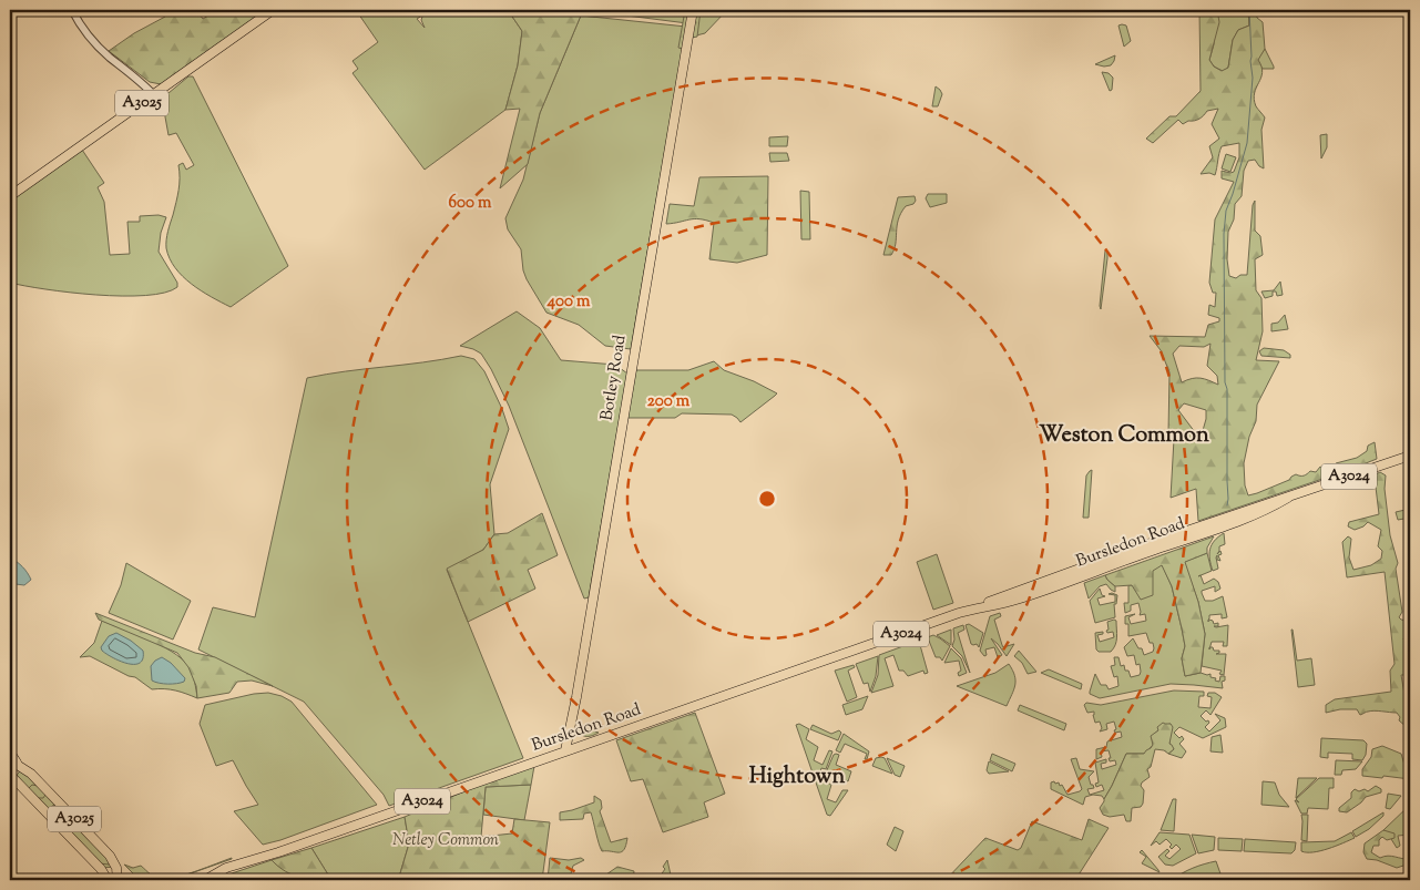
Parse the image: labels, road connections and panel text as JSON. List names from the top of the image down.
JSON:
{
  "streets": {
    "main road": [
      "A3025",
      "Botley Road",
      "A3024",
      "Bursledon Road"
    ]
  },
  "crossings": [
    ["Botley Road", "Bursledon Road"]
  ],
  "districts": ["Weston Common", "Hightown"],
  "parks": ["Netley Common"],
  "rings": ["600 m", "400 m", "200 m"]
}
